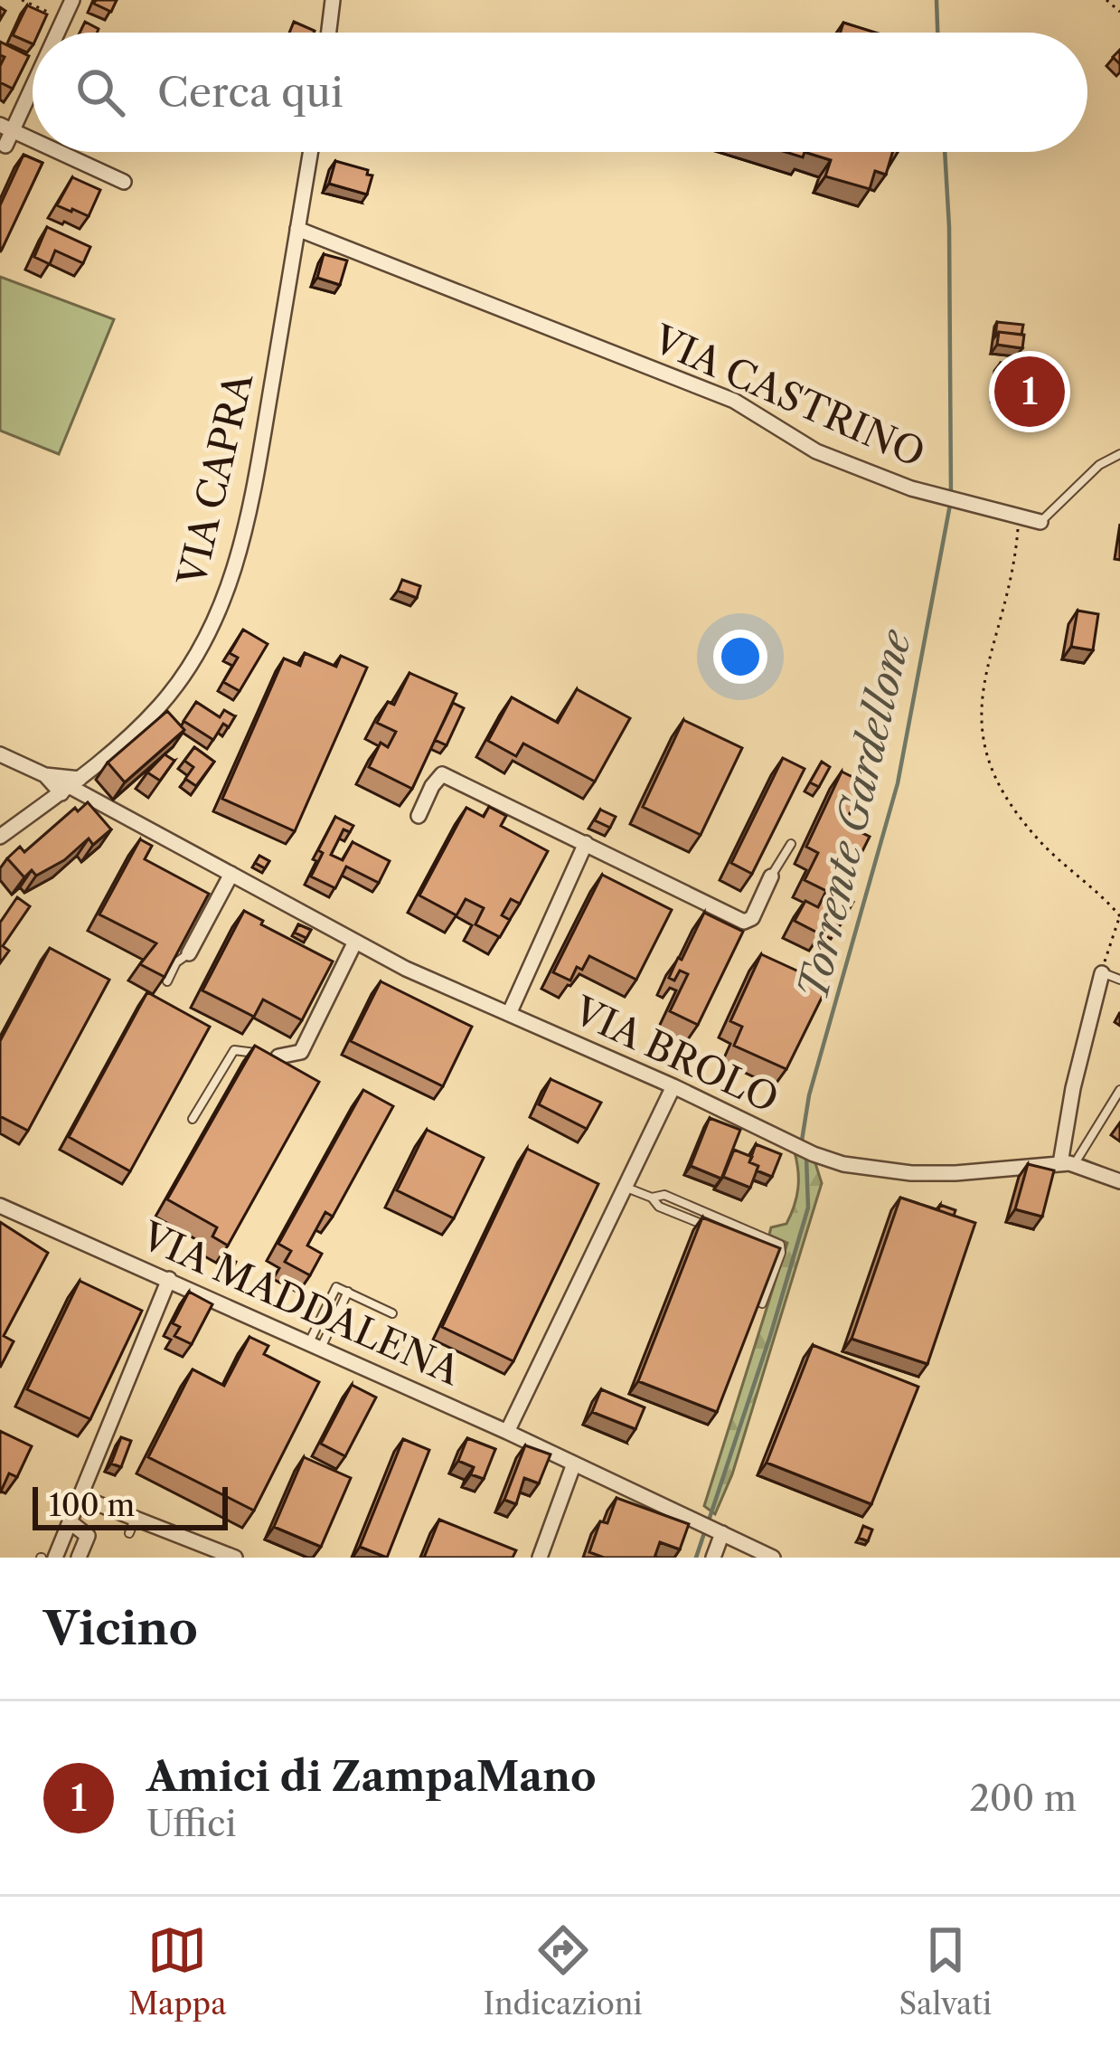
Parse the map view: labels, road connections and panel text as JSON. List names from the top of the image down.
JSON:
{
  "streets": {
    "street": [
      "VIA CASTRINO",
      "VIA CAPRA",
      "VIA BROLO",
      "VIA MADDALENA"
    ]
  },
  "crossings": [
    ["VIA CASTRINO", "VIA CAPRA"],
    ["VIA CAPRA", "VIA BROLO"]
  ],
  "water": ["Torrente Gardellone"],
  "scale_bar": "100 m",
  "page": {
    "search": "Cerca qui",
    "pins": "1",
    "scale": "100 m",
    "heading": "Vicino",
    "list": [
      {
        "mark": "1",
        "name": "Amici di ZampaMano",
        "note": "Uffici",
        "value": "200 m"
      }
    ],
    "nav": ["Mappa", "Indicazioni", "Salvati"]
  }
}
